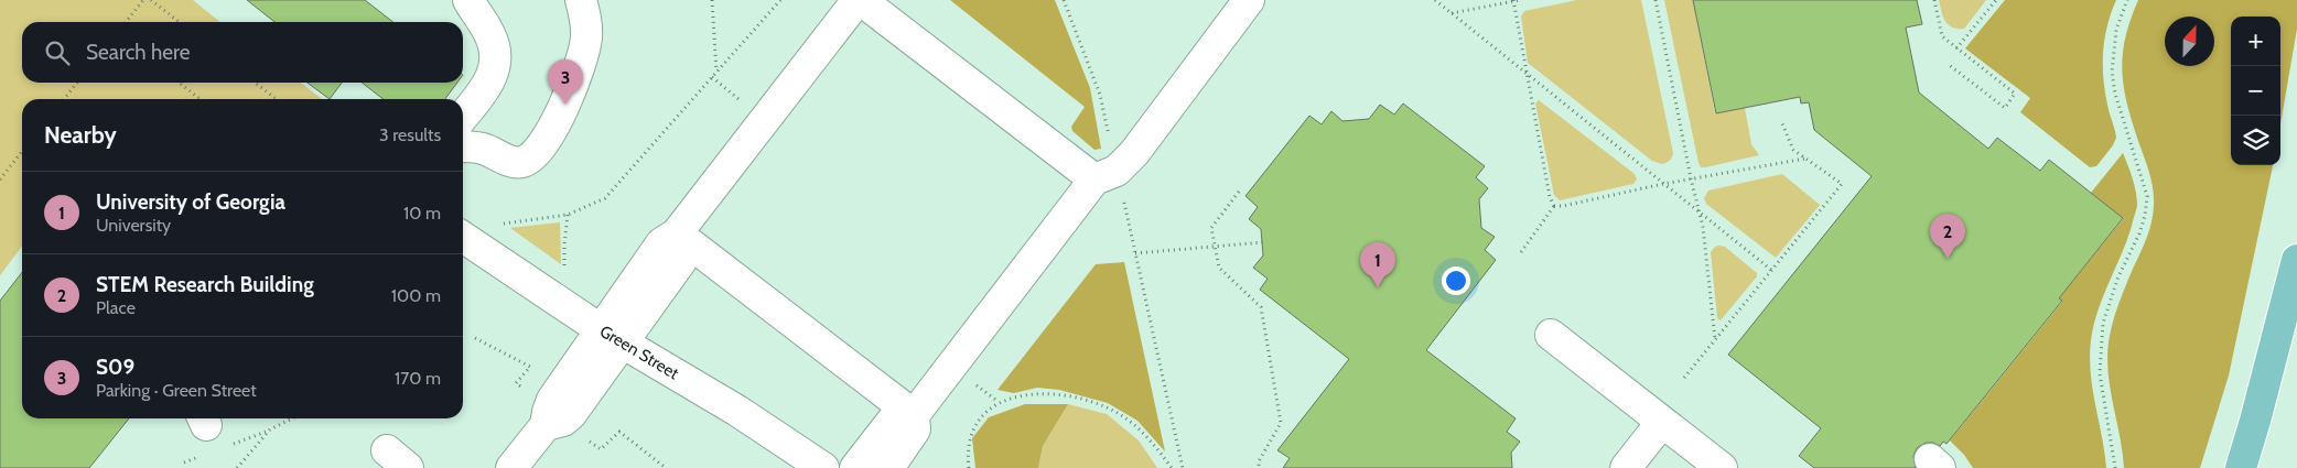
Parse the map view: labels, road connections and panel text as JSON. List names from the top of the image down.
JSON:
{
  "streets": {
    "street": ["Green Street"]
  },
  "north": "top",
  "page": {
    "map_buttons": ["+", "−"],
    "search": "Search here",
    "pins": ["3", "2", "1"],
    "heading": ["Nearby", "3 results"],
    "list": [
      {
        "mark": "1",
        "name": "University of Georgia",
        "note": "University",
        "value": "10 m"
      },
      {
        "mark": "2",
        "name": "STEM Research Building",
        "note": "Place",
        "value": "100 m"
      },
      {
        "mark": "3",
        "name": "S09",
        "note": "Parking · Green Street",
        "value": "170 m"
      }
    ]
  }
}
